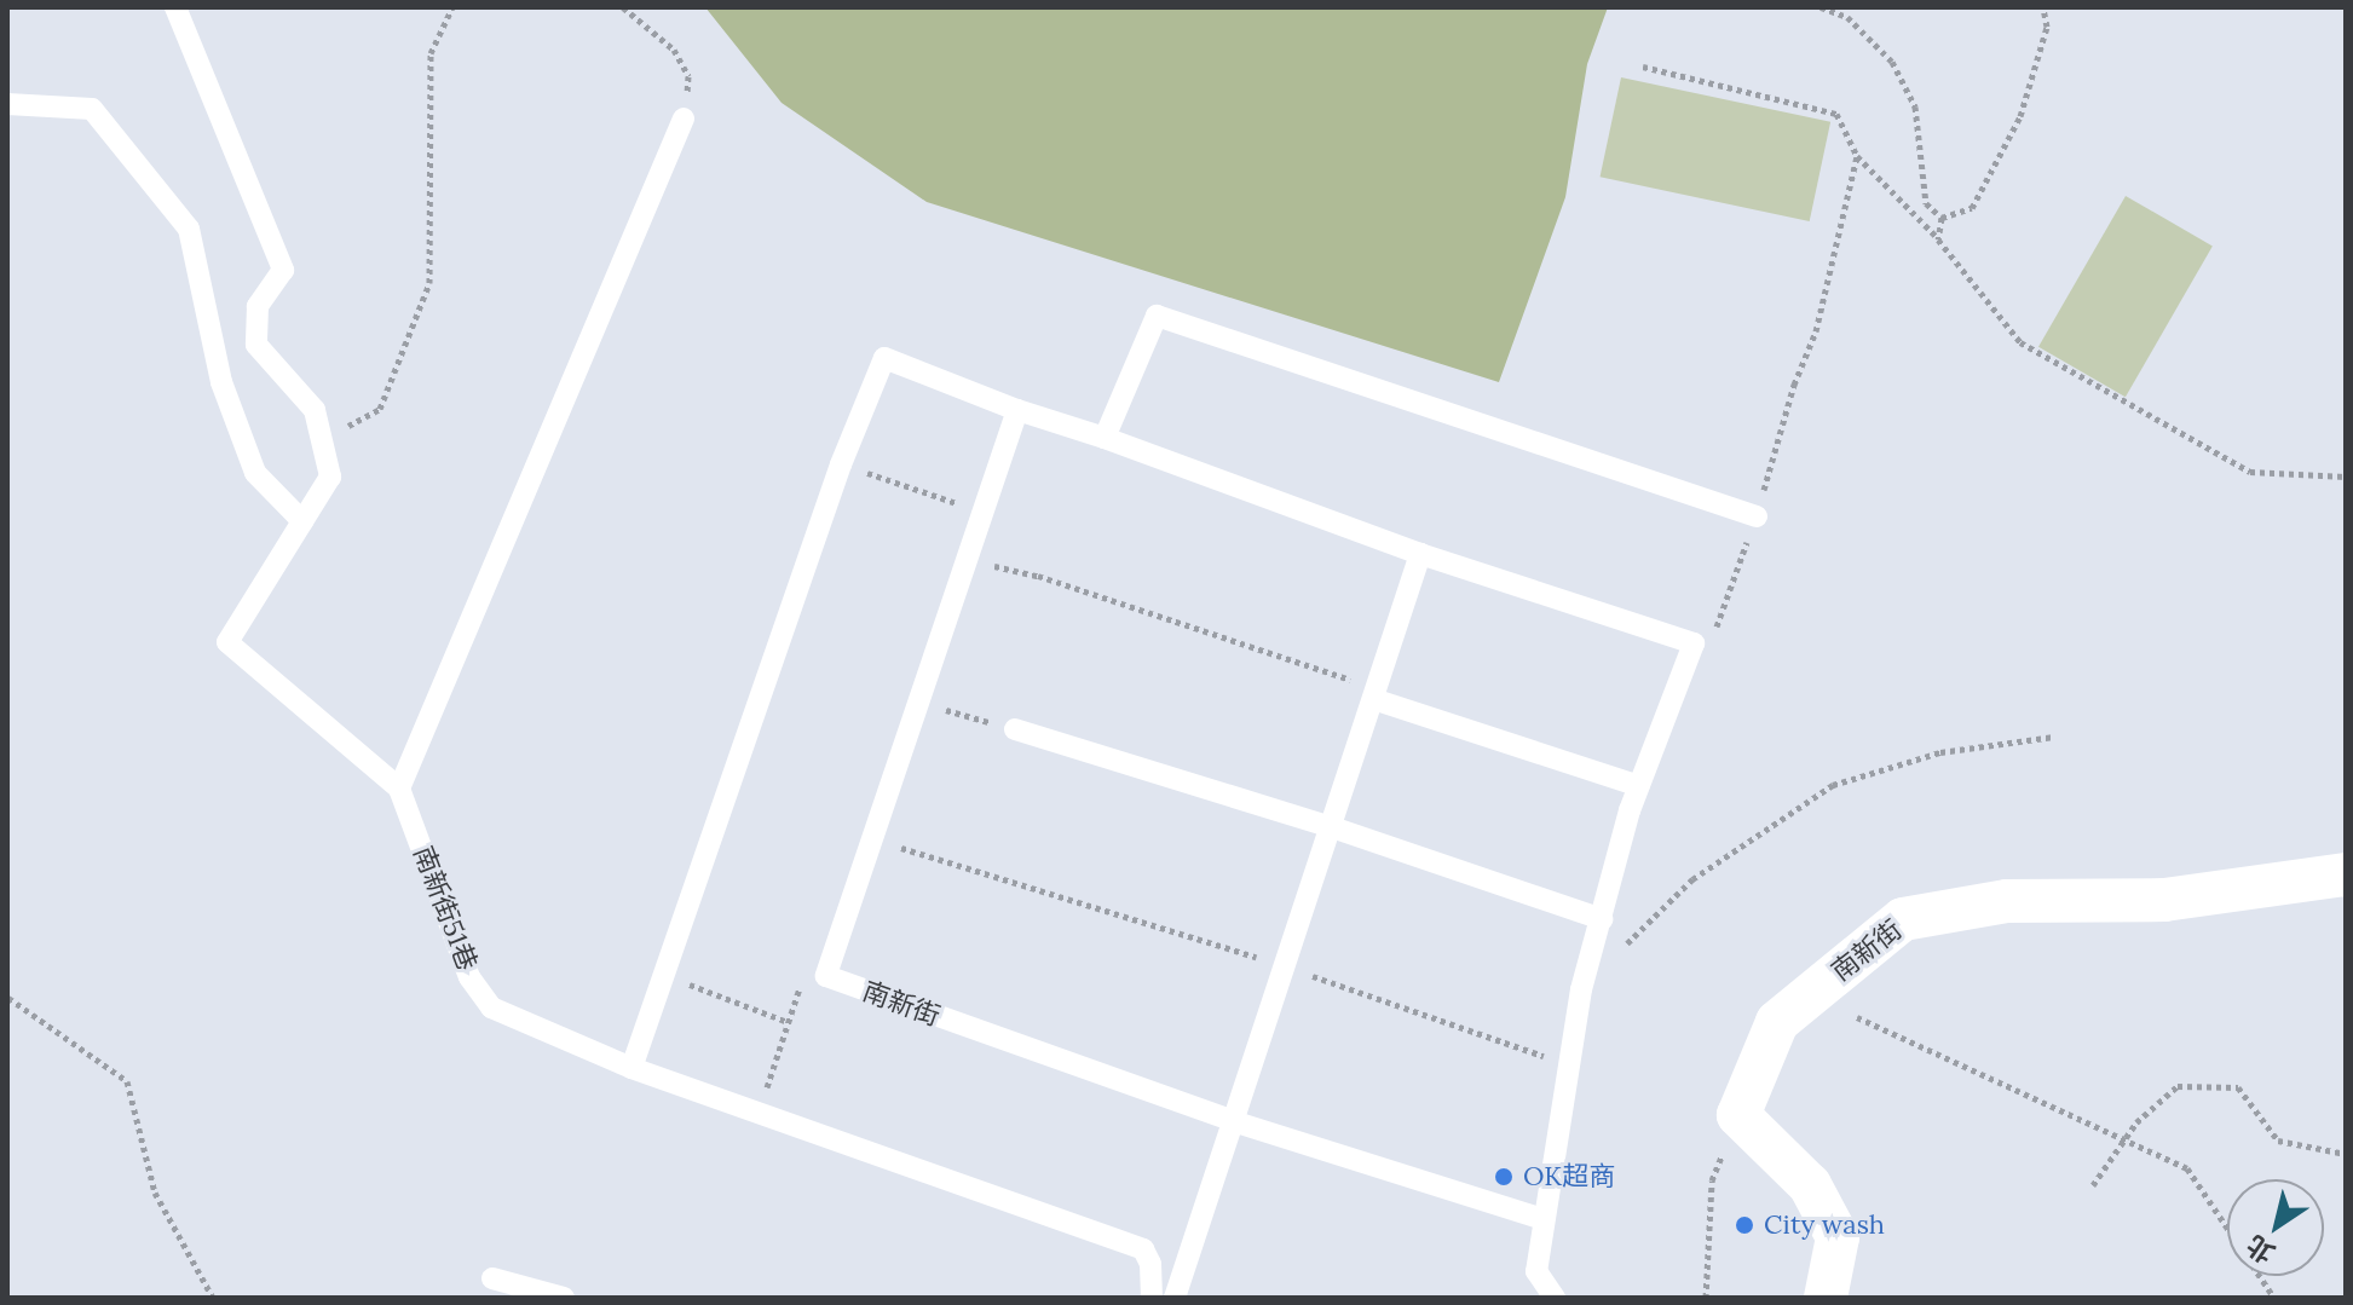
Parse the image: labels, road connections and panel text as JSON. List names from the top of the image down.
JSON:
{
  "streets": {
    "street": ["南新街"],
    "lane": ["南新街51巷"]
  },
  "places": ["OK超商", "City wash"],
  "north": "bottom left"
}
